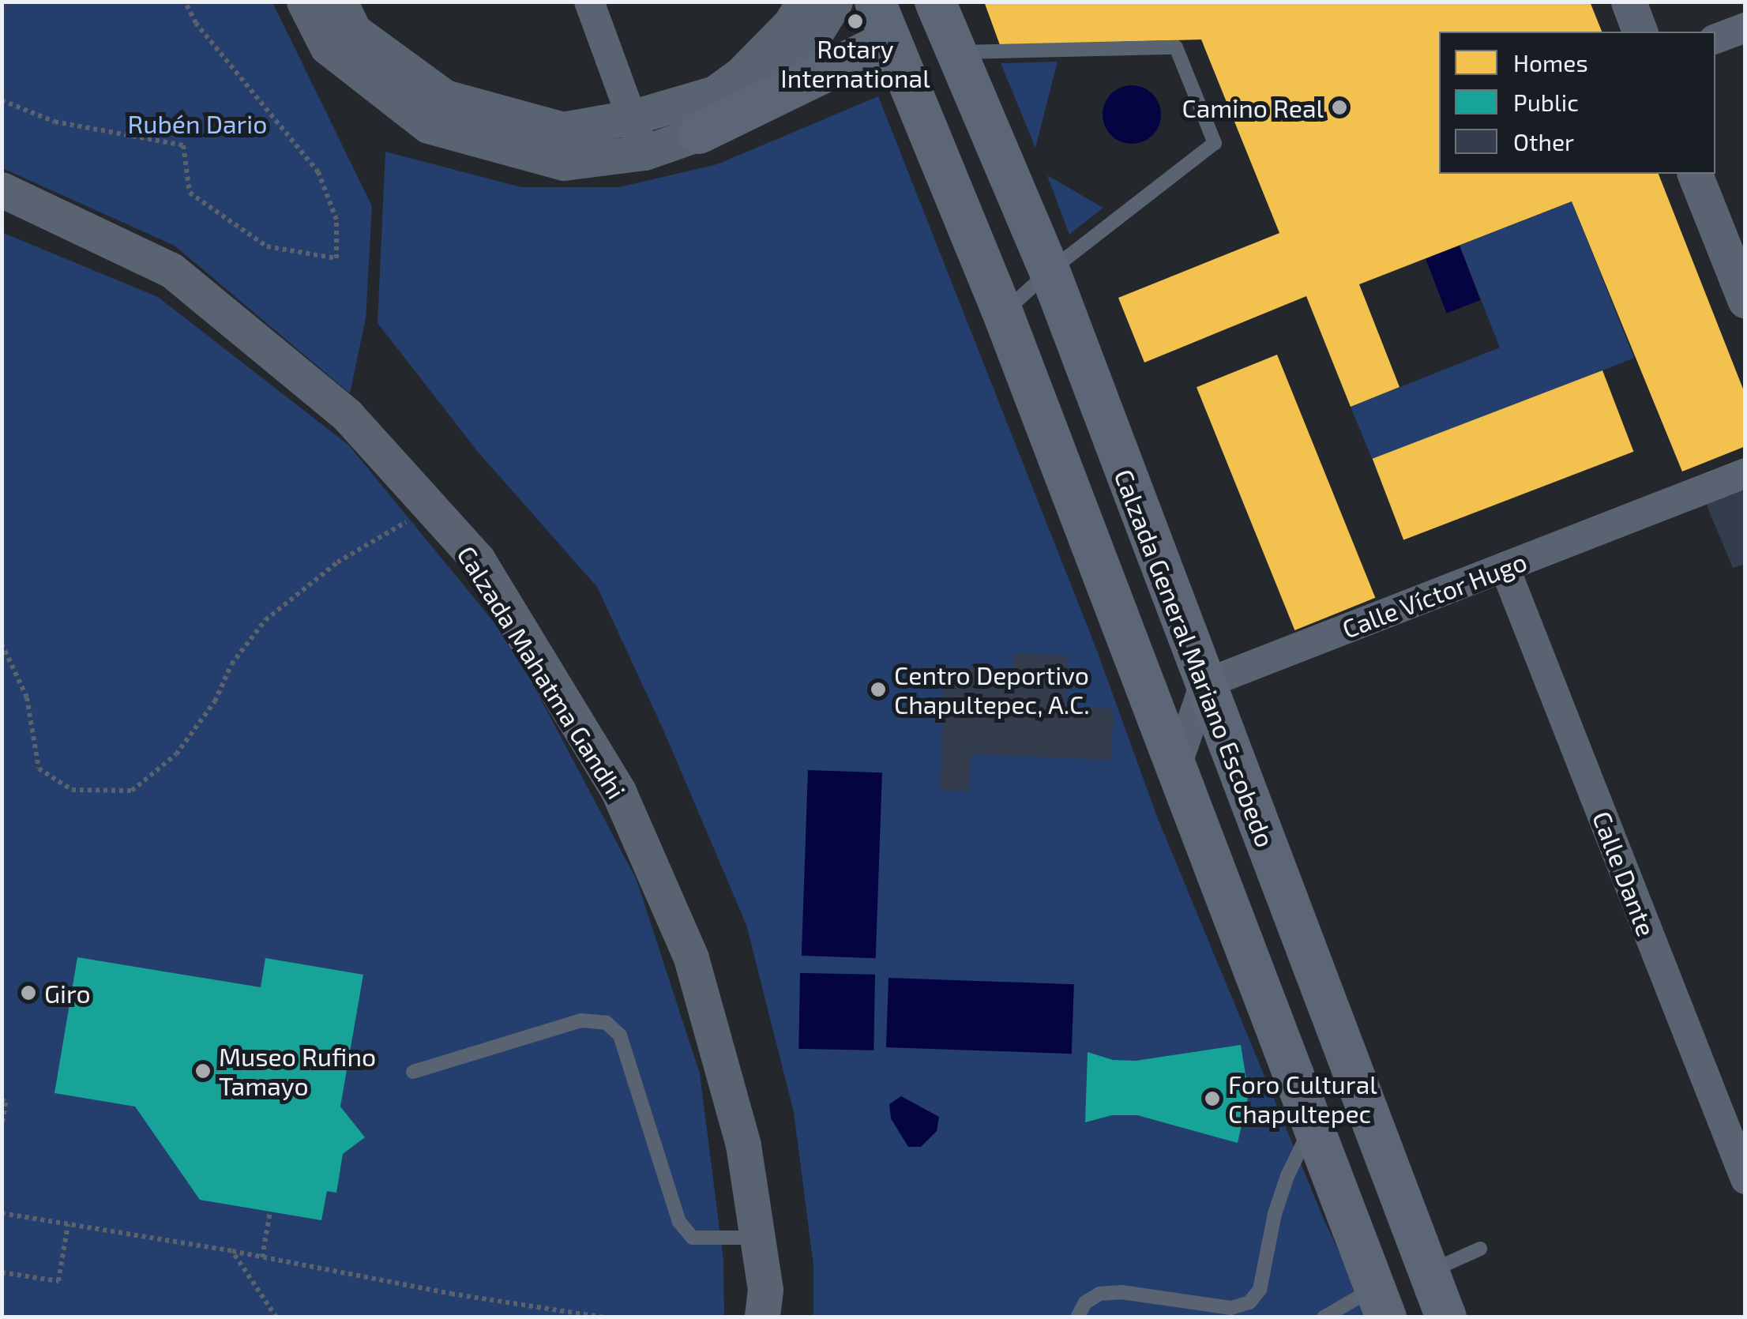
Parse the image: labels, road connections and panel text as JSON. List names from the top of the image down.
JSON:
{
  "streets": {
    "main road": ["Calzada General Mariano Escobedo"],
    "street": ["Calle Víctor Hugo", "Calzada Mahatma Gandhi", "Calle Dante"]
  },
  "crossings": [
    ["Calle Víctor Hugo", "Calzada General Mariano Escobedo"],
    ["Calle Víctor Hugo", "Calle Dante"]
  ],
  "parks": ["Rubén Dario"],
  "places": [
    "Rotary International",
    "Camino Real",
    "Centro Deportivo Chapultepec, A.C.",
    "Giro",
    "Museo Rufino Tamayo",
    "Foro Cultural Chapultepec"
  ],
  "legend": ["Homes", "Public", "Other"]
}
